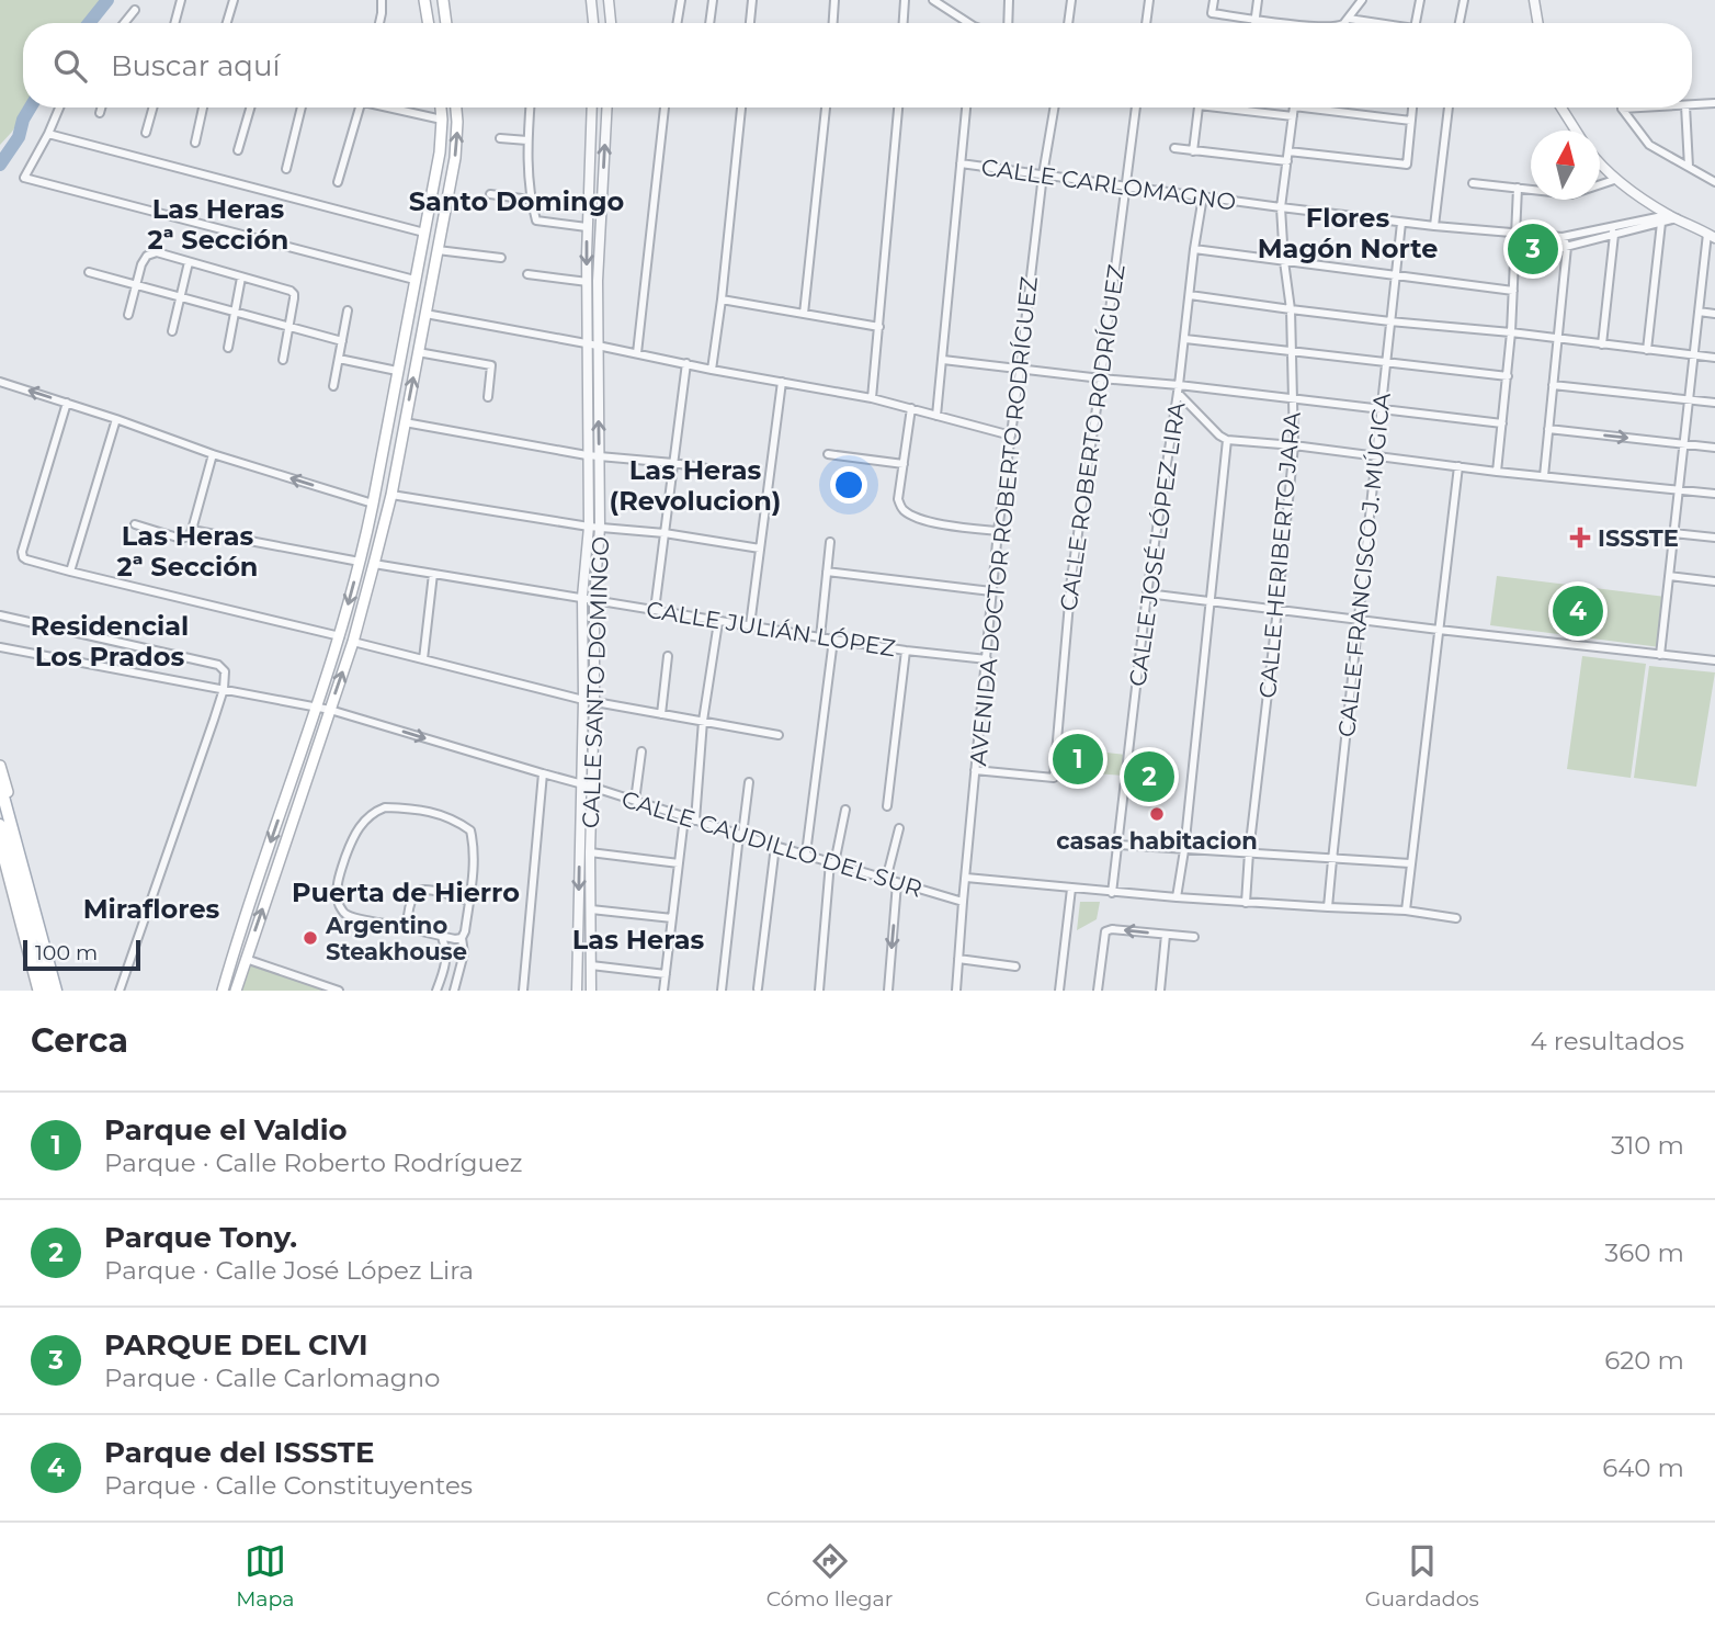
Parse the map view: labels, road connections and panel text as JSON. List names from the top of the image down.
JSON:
{
  "streets": {
    "street": [
      "CALLE CARLOMAGNO",
      "CALLE ROBERTO RODRÍGUEZ",
      "AVENIDA DOCTOR ROBERTO RODRÍGUEZ",
      "CALLE JOSÉ LÓPEZ LIRA",
      "CALLE HERIBERTO JARA",
      "CALLE FRANCISCO J. MÚGICA",
      "CALLE JULIÁN LÓPEZ",
      "CALLE SANTO DOMINGO",
      "CALLE CAUDILLO DEL SUR"
    ]
  },
  "crossings": [
    ["CALLE CARLOMAGNO", "CALLE ROBERTO RODRÍGUEZ"],
    ["CALLE CARLOMAGNO", "AVENIDA DOCTOR ROBERTO RODRÍGUEZ"],
    ["CALLE CARLOMAGNO", "CALLE JOSÉ LÓPEZ LIRA"],
    ["CALLE CARLOMAGNO", "CALLE HERIBERTO JARA"],
    ["CALLE CARLOMAGNO", "CALLE FRANCISCO J. MÚGICA"],
    ["CALLE ROBERTO RODRÍGUEZ", "AVENIDA DOCTOR ROBERTO RODRÍGUEZ"],
    ["AVENIDA DOCTOR ROBERTO RODRÍGUEZ", "CALLE JULIÁN LÓPEZ"],
    ["AVENIDA DOCTOR ROBERTO RODRÍGUEZ", "CALLE CAUDILLO DEL SUR"],
    ["CALLE JULIÁN LÓPEZ", "CALLE SANTO DOMINGO"],
    ["CALLE SANTO DOMINGO", "CALLE CAUDILLO DEL SUR"]
  ],
  "districts": [
    "Santo Domingo",
    "Las Heras 2ª Sección",
    "Flores Magón Norte",
    "Las Heras (Revolucion)",
    "Las Heras 2ª Sección",
    "Residencial Los Prados",
    "Puerta de Hierro",
    "Miraflores",
    "Las Heras"
  ],
  "places": {
    "health": ["ISSSTE"],
    "other": ["casas habitacion", "Argentino Steakhouse"]
  },
  "scale_bar": "100 m",
  "north": "top",
  "page": {
    "search": "Buscar aquí",
    "pins": [
      "3",
      "4",
      "1",
      "2"
    ],
    "scale": "100 m",
    "heading": ["Cerca", "4 resultados"],
    "list": [
      {
        "mark": "1",
        "name": "Parque el Valdio",
        "note": "Parque · Calle Roberto Rodríguez",
        "value": "310 m"
      },
      {
        "mark": "2",
        "name": "Parque Tony.",
        "note": "Parque · Calle José López Lira",
        "value": "360 m"
      },
      {
        "mark": "3",
        "name": "PARQUE DEL CIVI",
        "note": "Parque · Calle Carlomagno",
        "value": "620 m"
      },
      {
        "mark": "4",
        "name": "Parque del ISSSTE",
        "note": "Parque · Calle Constituyentes",
        "value": "640 m"
      }
    ],
    "nav": ["Mapa", "Cómo llegar", "Guardados"]
  }
}
